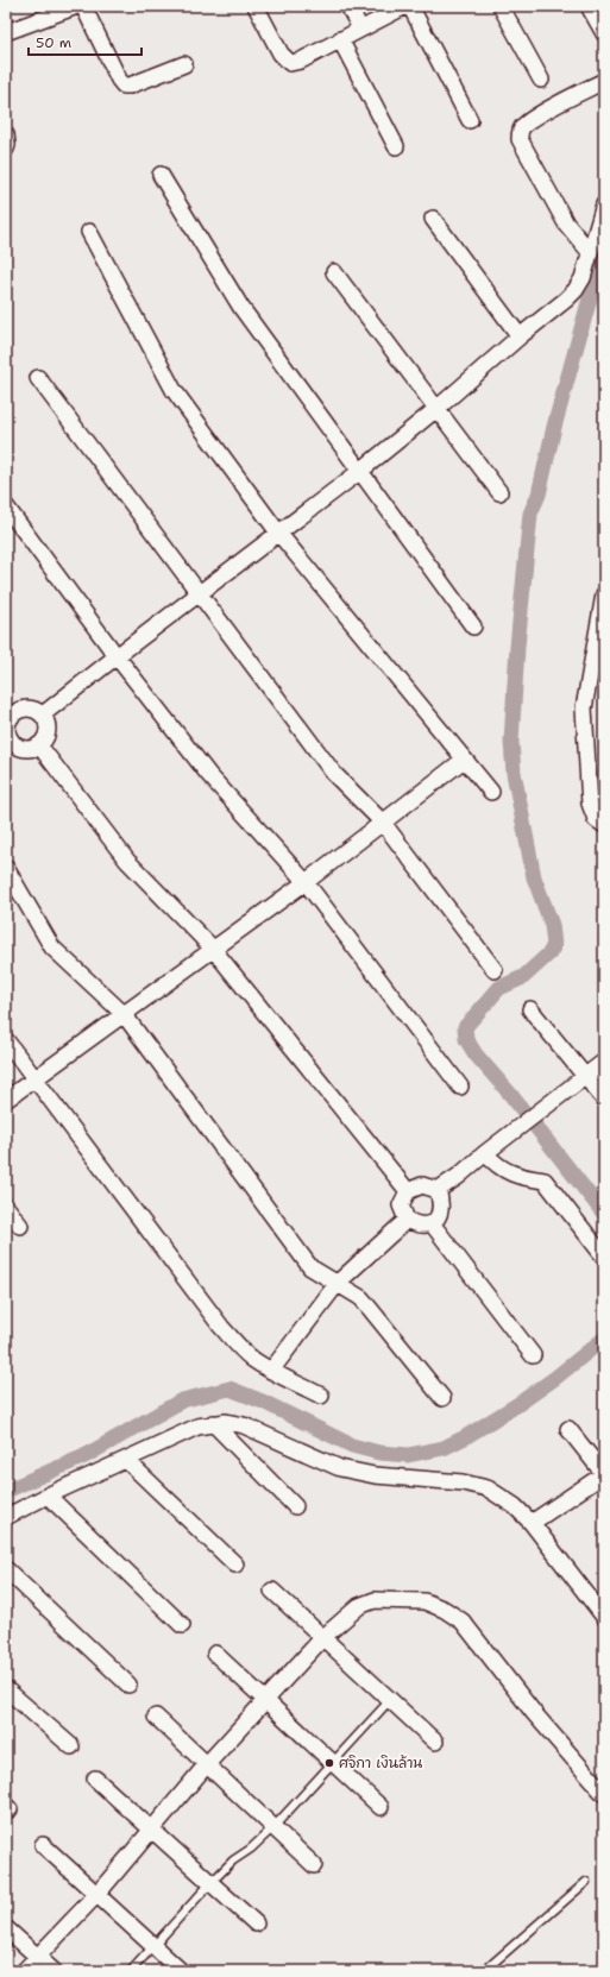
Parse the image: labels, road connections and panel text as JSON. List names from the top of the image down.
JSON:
{
  "places": ["ศจิกา เงินล้าน"],
  "scale_bar": "50 m"
}
